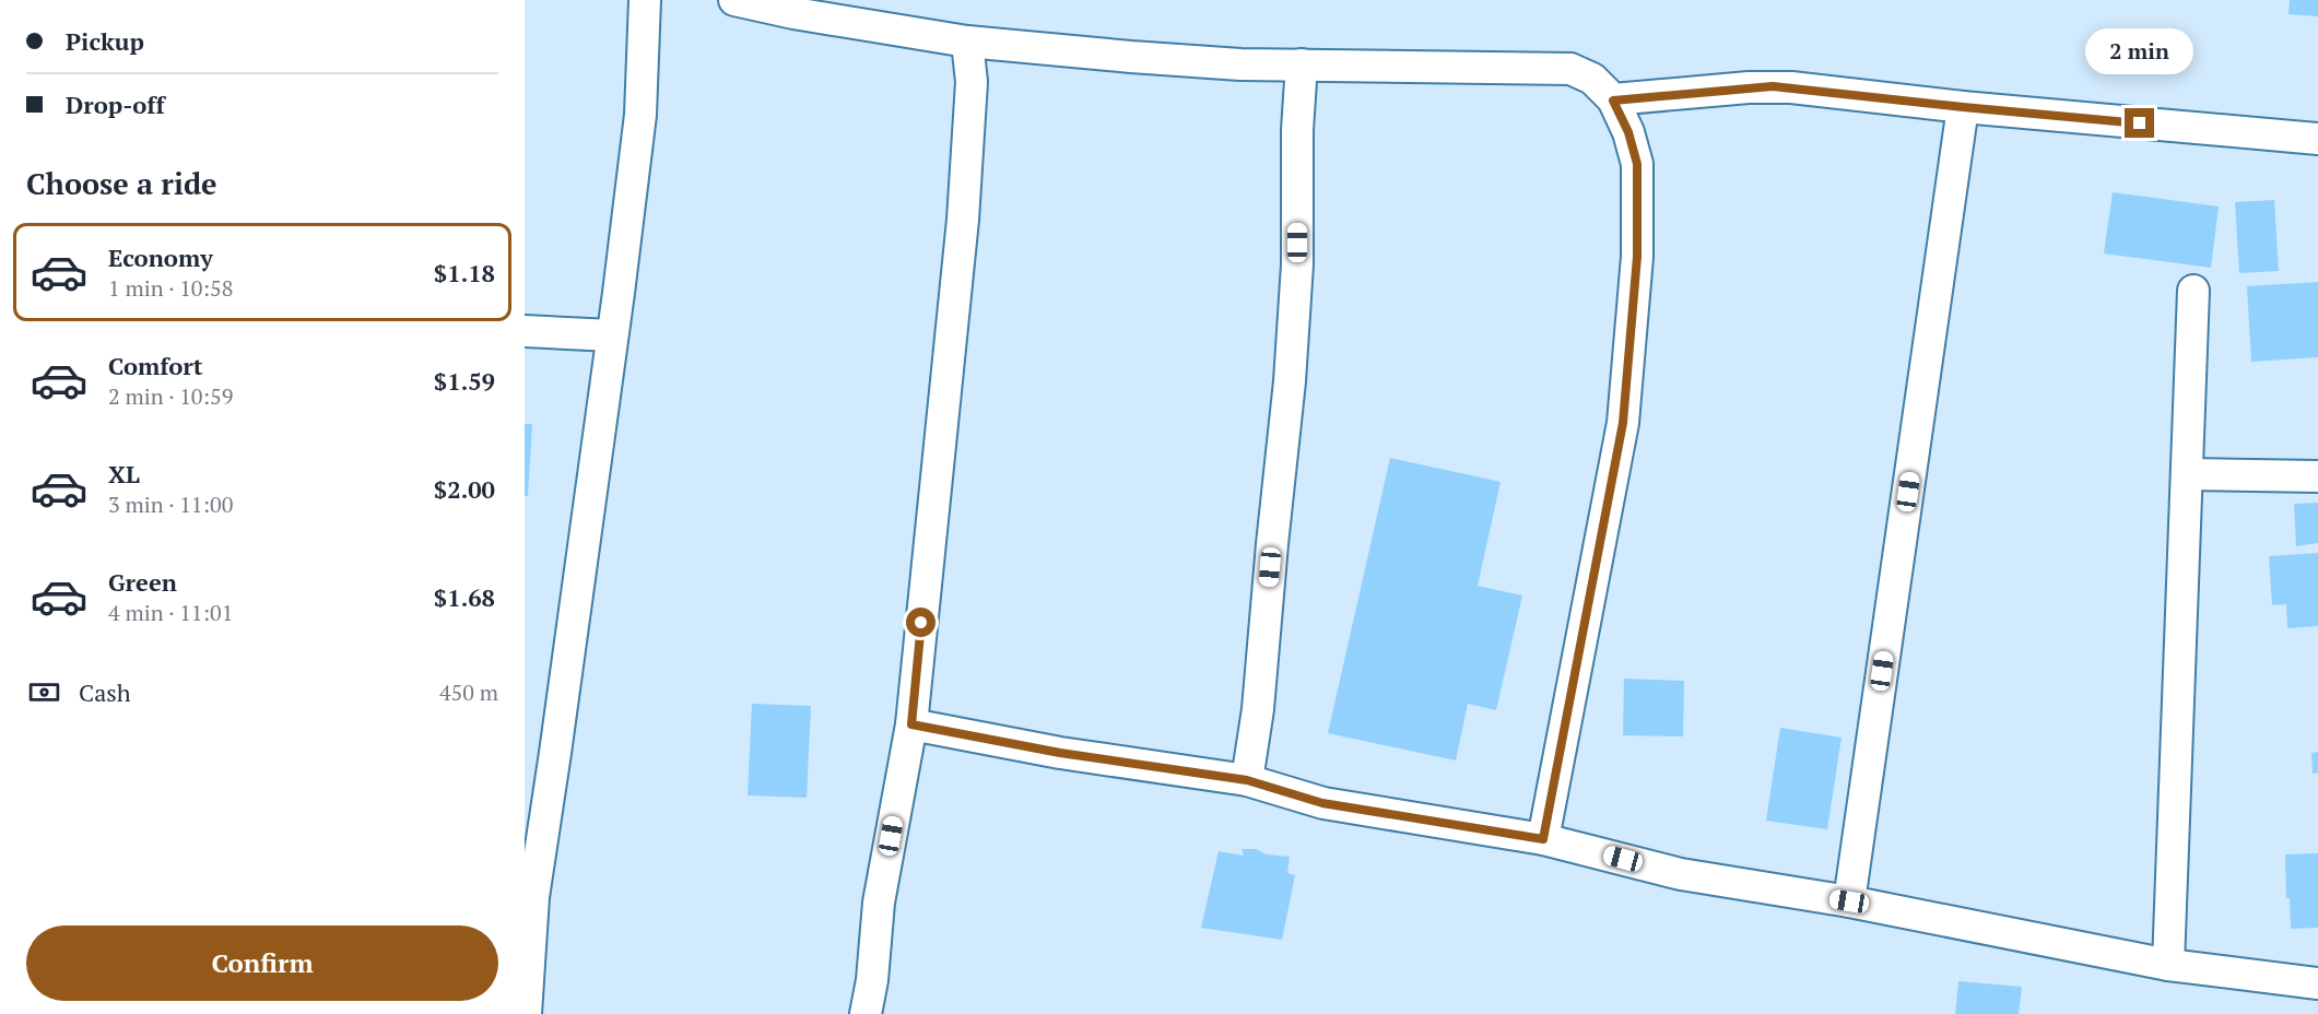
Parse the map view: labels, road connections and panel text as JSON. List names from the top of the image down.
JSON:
{
  "page": {
    "banner": ["Pickup", "Drop-off"],
    "bubble": "2 min",
    "heading": "Choose a ride",
    "list": [
      {
        "name": "Economy",
        "note": "1 min · 10:58",
        "value": "$1.18"
      },
      {
        "name": "Comfort",
        "note": "2 min · 10:59",
        "value": "$1.59"
      },
      {
        "name": "XL",
        "note": "3 min · 11:00",
        "value": "$2.00"
      },
      {
        "name": "Green",
        "note": "4 min · 11:01",
        "value": "$1.68"
      }
    ],
    "pay": ["Cash", "450 m"],
    "buttons": "Confirm"
  }
}
